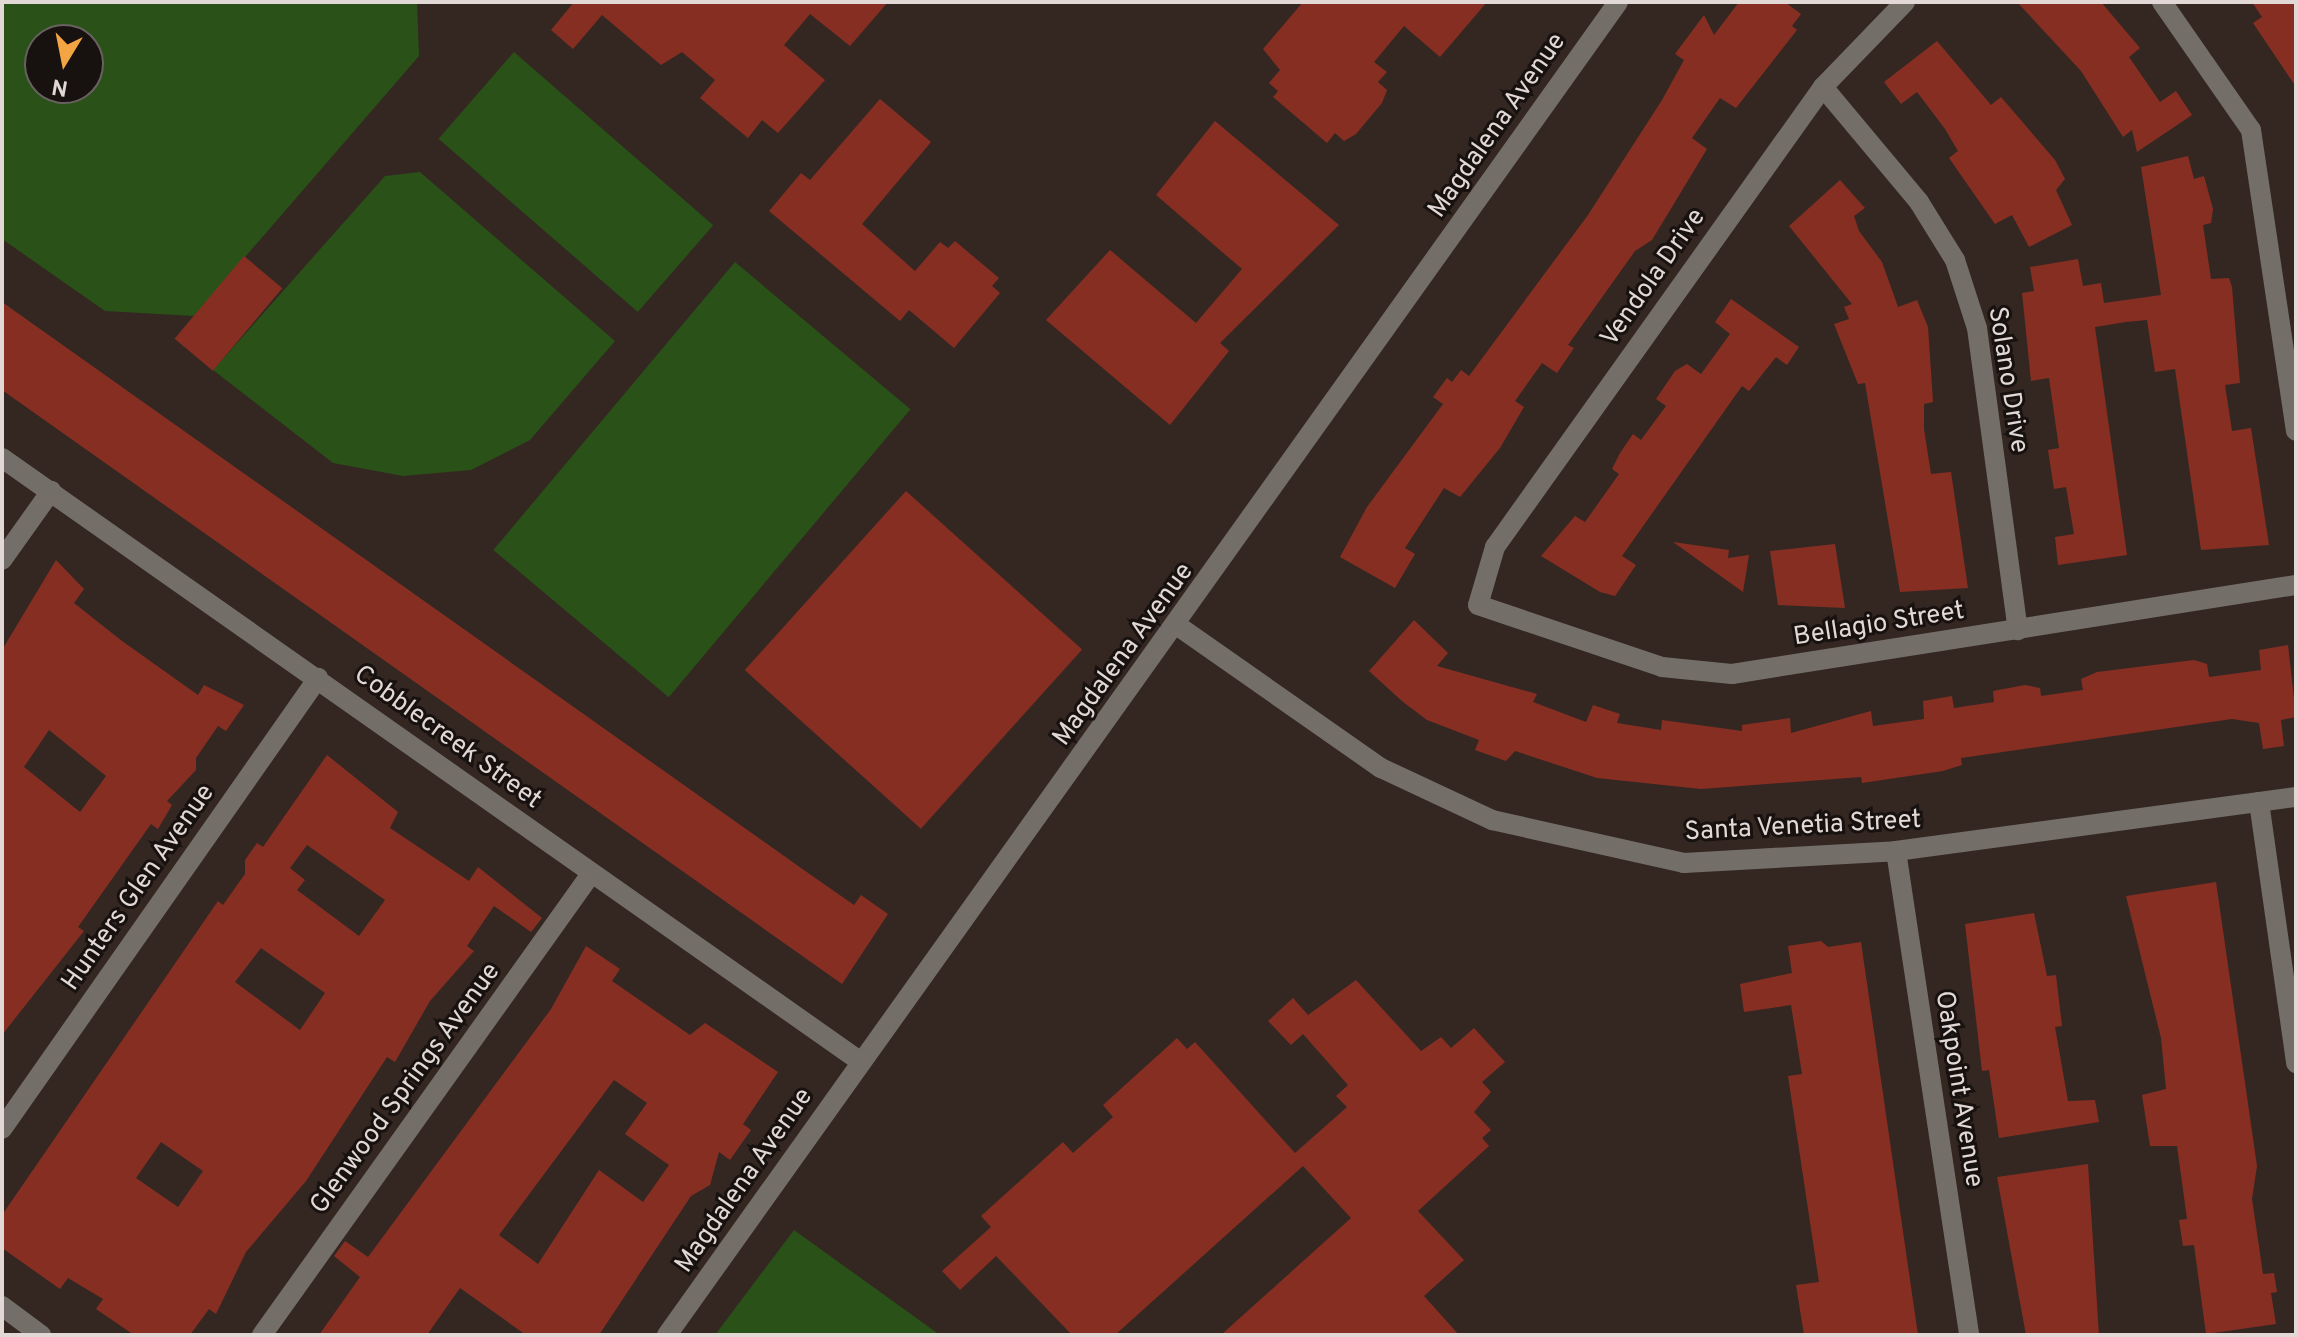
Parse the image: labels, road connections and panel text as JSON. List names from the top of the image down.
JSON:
{
  "streets": {
    "street": [
      "Magdalena Avenue",
      "Vendola Drive",
      "Solano Drive",
      "Bellagio Street",
      "Cobblecreek Street",
      "Santa Venetia Street",
      "Hunters Glen Avenue",
      "Glenwood Springs Avenue",
      "Oakpoint Avenue"
    ]
  },
  "crossings": [
    ["Magdalena Avenue", "Cobblecreek Street"],
    ["Magdalena Avenue", "Santa Venetia Street"],
    ["Vendola Drive", "Solano Drive"],
    ["Vendola Drive", "Bellagio Street"],
    ["Solano Drive", "Bellagio Street"],
    ["Cobblecreek Street", "Hunters Glen Avenue"],
    ["Cobblecreek Street", "Glenwood Springs Avenue"],
    ["Santa Venetia Street", "Oakpoint Avenue"]
  ],
  "north": "bottom"
}
